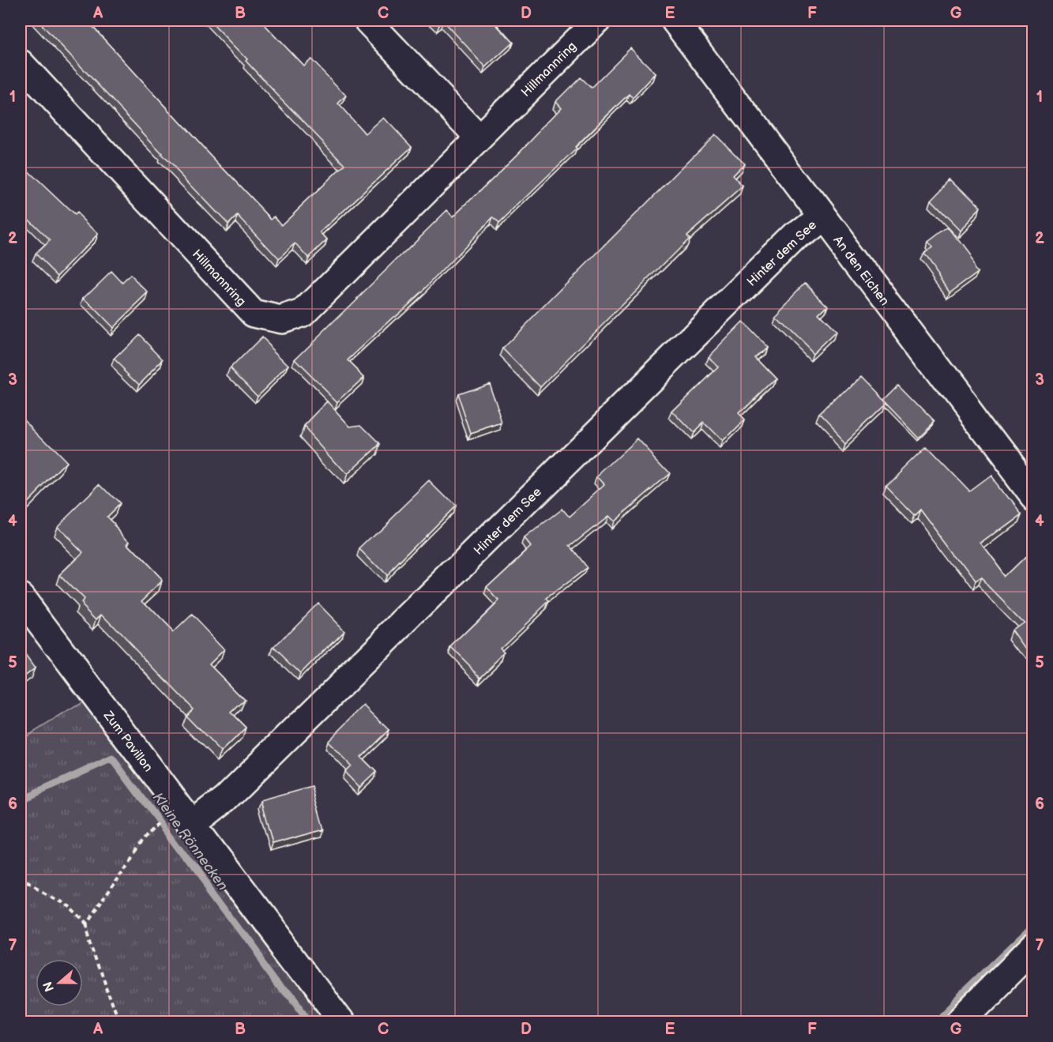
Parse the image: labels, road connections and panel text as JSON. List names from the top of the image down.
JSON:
{
  "streets": {
    "street": [
      "Hillmannring",
      "Hinter dem See",
      "An den Eichen",
      "Zum Pavillon"
    ]
  },
  "crossings": [
    ["Hinter dem See", "An den Eichen"],
    ["Hinter dem See", "Zum Pavillon"]
  ],
  "water": ["Kleine Rönnecken"],
  "north": "left",
  "grid": {
    "columns": [
      "A",
      "B",
      "C",
      "D",
      "E",
      "F",
      "G"
    ],
    "rows": [
      "1",
      "2",
      "3",
      "4",
      "5",
      "6",
      "7"
    ]
  }
}
